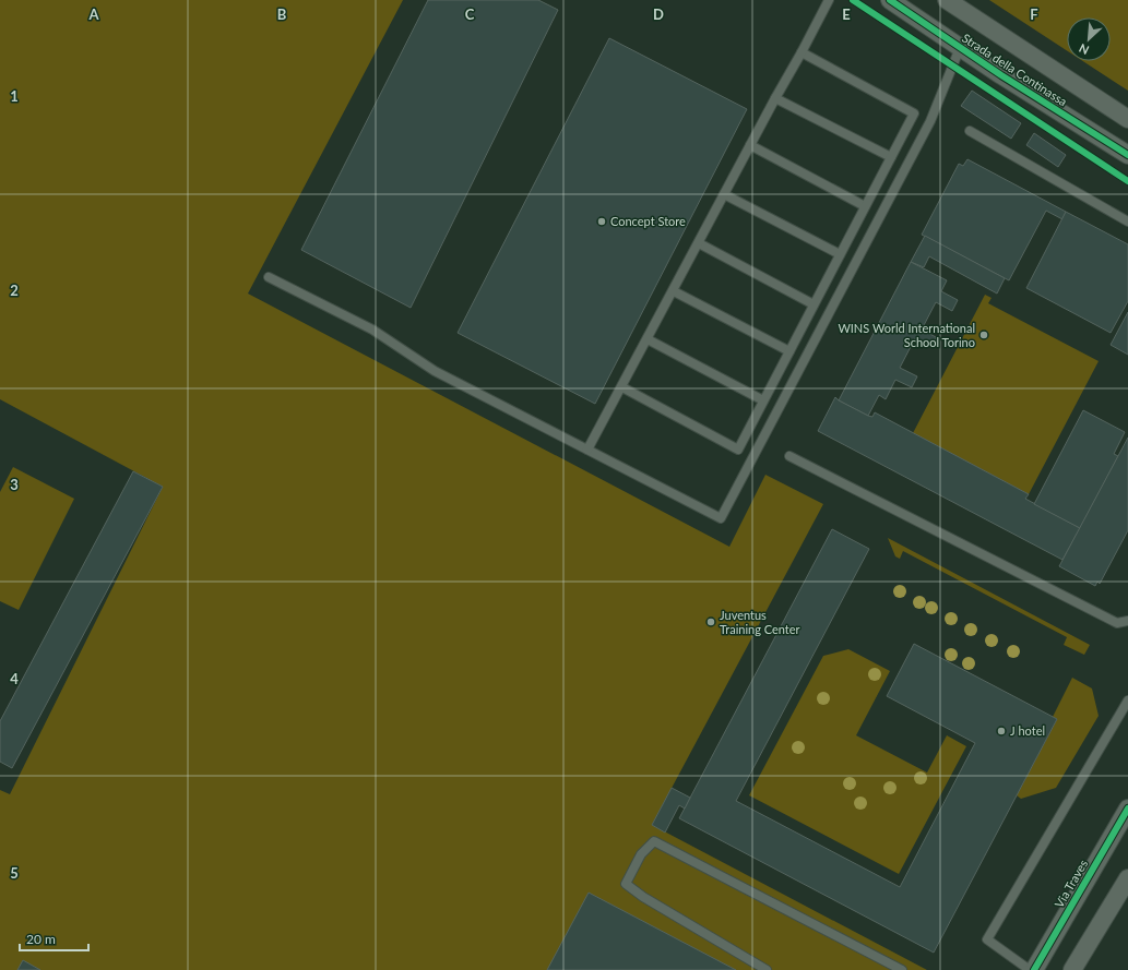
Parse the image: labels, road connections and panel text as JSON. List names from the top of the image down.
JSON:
{
  "streets": {
    "street": ["Strada della Continassa", "Via Traves"]
  },
  "places": [
    "Concept Store",
    "WINS World International School Torino",
    "Juventus Training Center",
    "J hotel"
  ],
  "scale_bar": "20 m",
  "north": "bottom left",
  "grid": {
    "columns": [
      "A",
      "B",
      "C",
      "D",
      "E",
      "F"
    ],
    "rows": [
      "1",
      "2",
      "3",
      "4",
      "5"
    ]
  }
}
